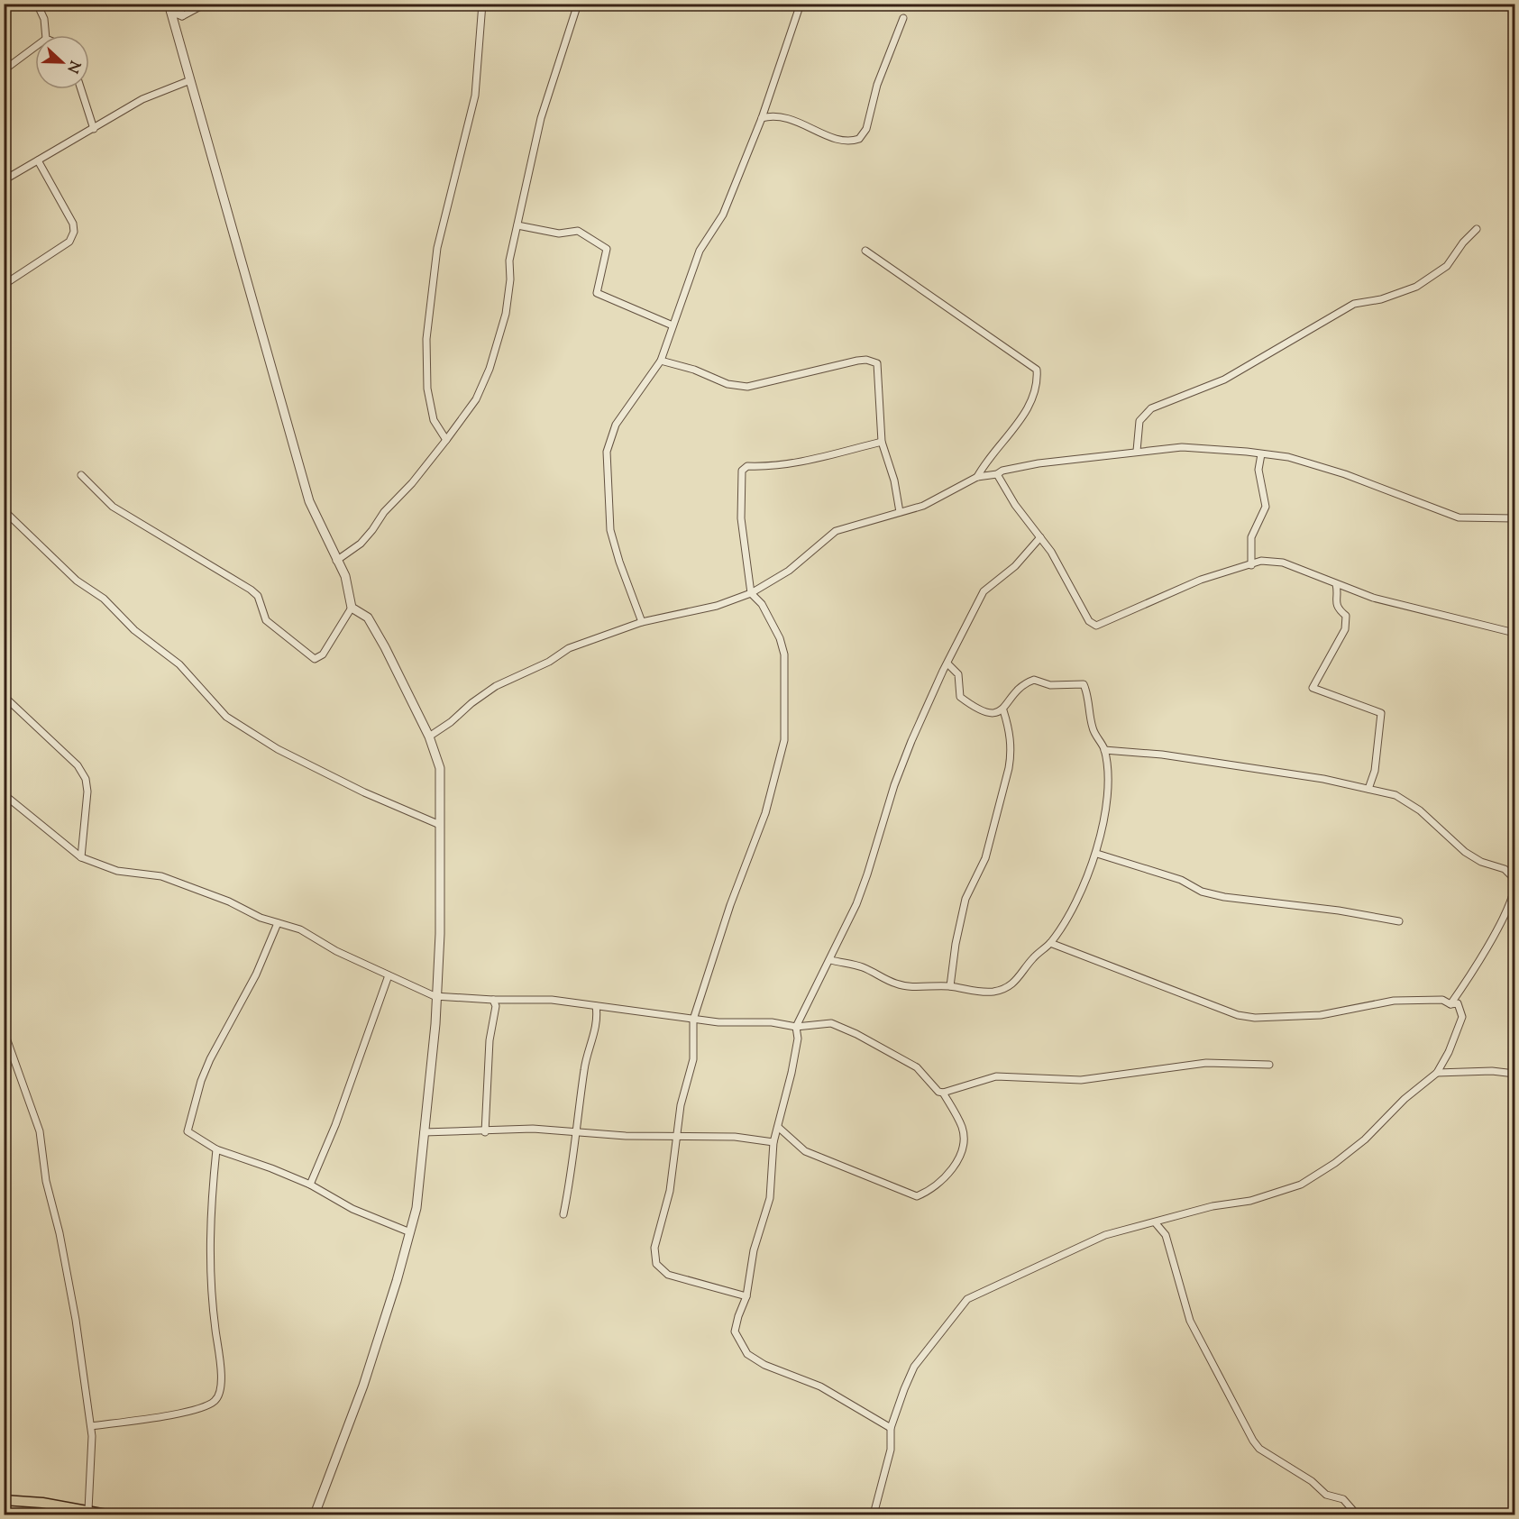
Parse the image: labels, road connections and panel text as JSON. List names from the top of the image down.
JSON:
{
  "north": "right"
}
